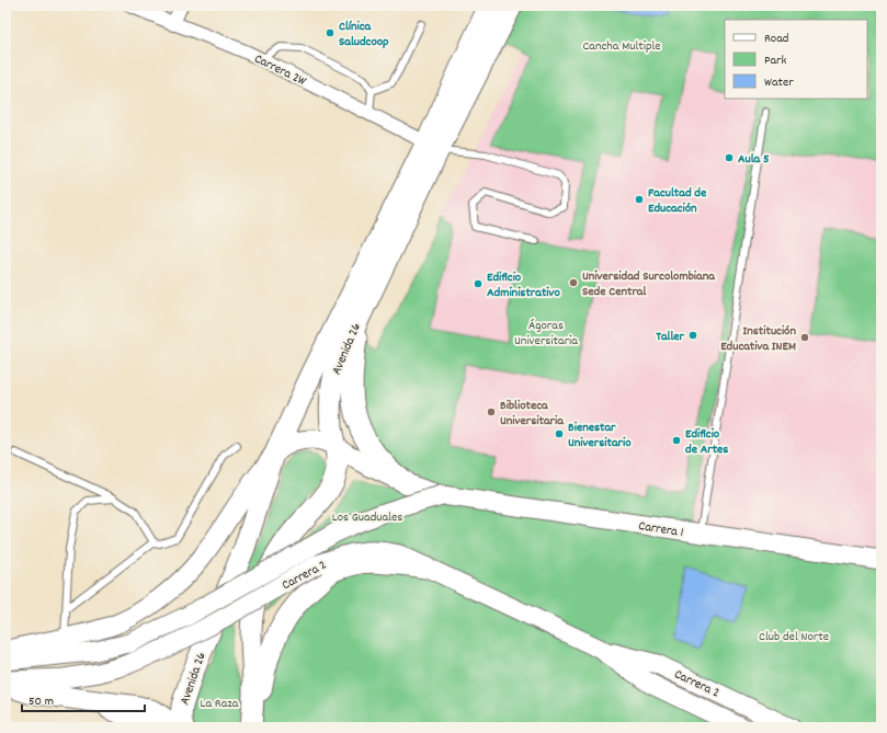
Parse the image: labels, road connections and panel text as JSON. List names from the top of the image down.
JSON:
{
  "streets": {
    "main road": ["Avenida 26", "Carrera 1", "Carrera 2"],
    "street": ["Carrera 2W"]
  },
  "crossings": [
    ["Carrera 2W", "Avenida 26"],
    ["Avenida 26", "Carrera 1"],
    ["Carrera 1", "Carrera 2"]
  ],
  "parks": [
    "Cancha Multiple",
    "Ágoras Universitaria",
    "Los Guaduales",
    "Club del Norte",
    "La Raza"
  ],
  "places": [
    "Clínica Saludcoop",
    "Aula 5",
    "Facultad de Educación",
    "Universidad Surcolombiana Sede Central",
    "Edificio Administrativo",
    "Taller",
    "Institución Educativa INEM",
    "Biblioteca Universitaria",
    "Bienestar Universitario",
    "Edificio de Artes"
  ],
  "legend": ["Road", "Park", "Water"],
  "scale_bar": "50 m"
}
